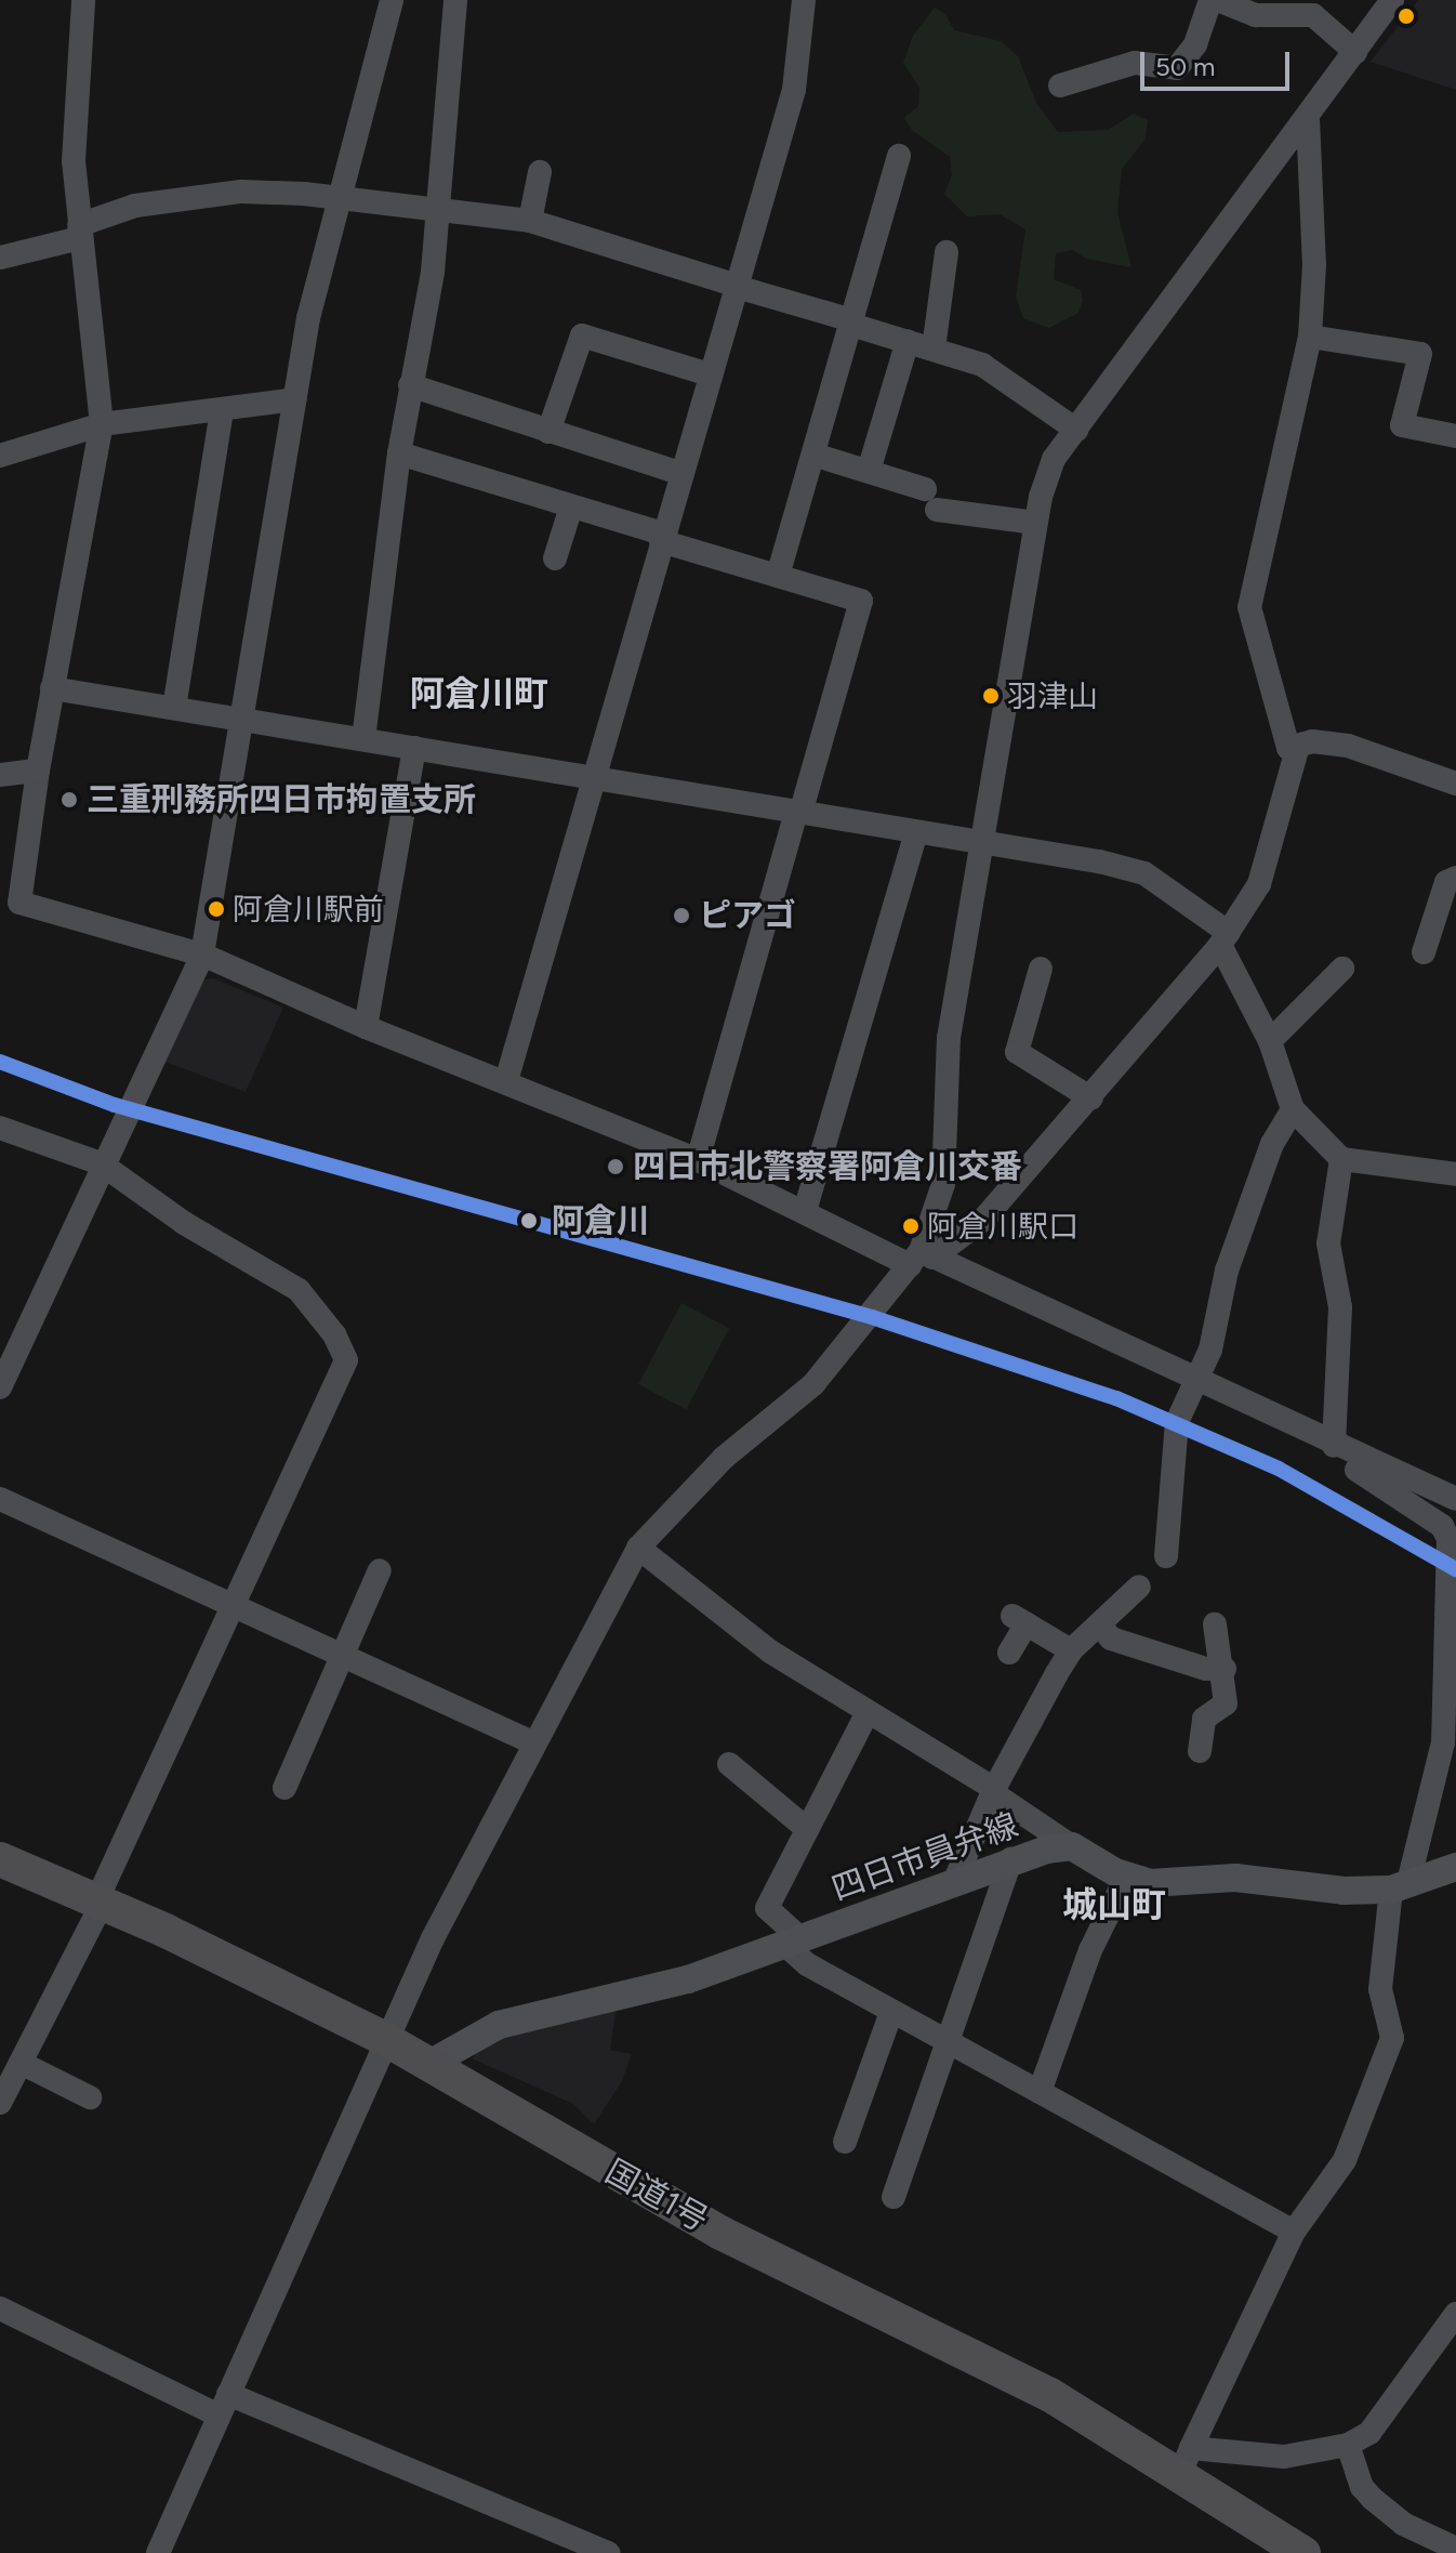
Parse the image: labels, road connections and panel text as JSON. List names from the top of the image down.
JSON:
{
  "streets": {
    "highway": ["国道1号"],
    "main road": ["四日市員弁線"]
  },
  "crossings": [
    ["四日市員弁線", "国道1号"]
  ],
  "districts": ["阿倉川町", "城山町"],
  "places": [
    "羽津山",
    "三重刑務所四日市拘置支所",
    "阿倉川駅前",
    "ピアゴ",
    "四日市北警察署阿倉川交番",
    "阿倉川",
    "阿倉川駅口"
  ],
  "scale_bar": "50 m"
}
